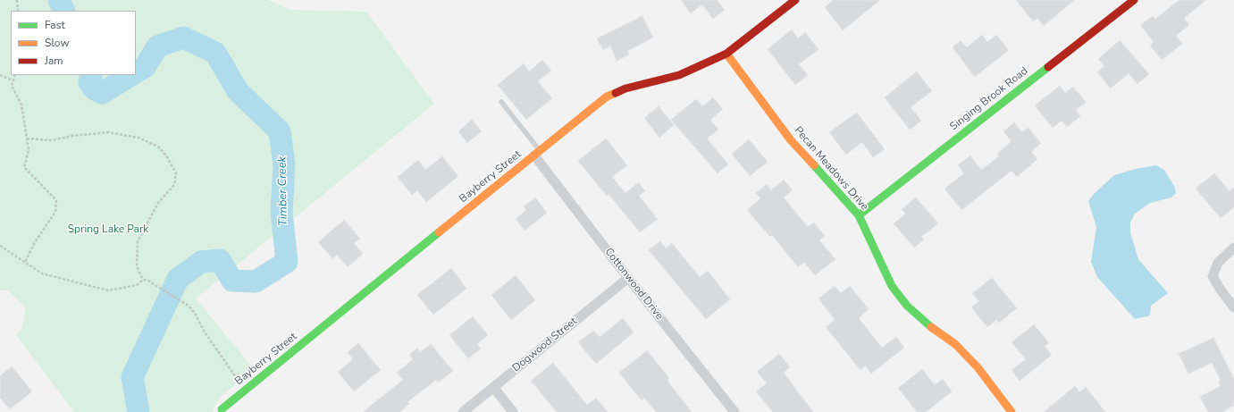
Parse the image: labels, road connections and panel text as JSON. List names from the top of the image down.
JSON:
{
  "streets": {
    "street": [
      "Singing Brook Road",
      "Pecan Meadows Drive",
      "Bayberry Street",
      "Cottonwood Drive",
      "Dogwood Street"
    ]
  },
  "crossings": [
    ["Singing Brook Road", "Pecan Meadows Drive"],
    ["Pecan Meadows Drive", "Bayberry Street"],
    ["Bayberry Street", "Cottonwood Drive"],
    ["Cottonwood Drive", "Dogwood Street"]
  ],
  "water": ["Timber Creek"],
  "parks": ["Spring Lake Park"],
  "legend": ["Fast", "Slow", "Jam"]
}
